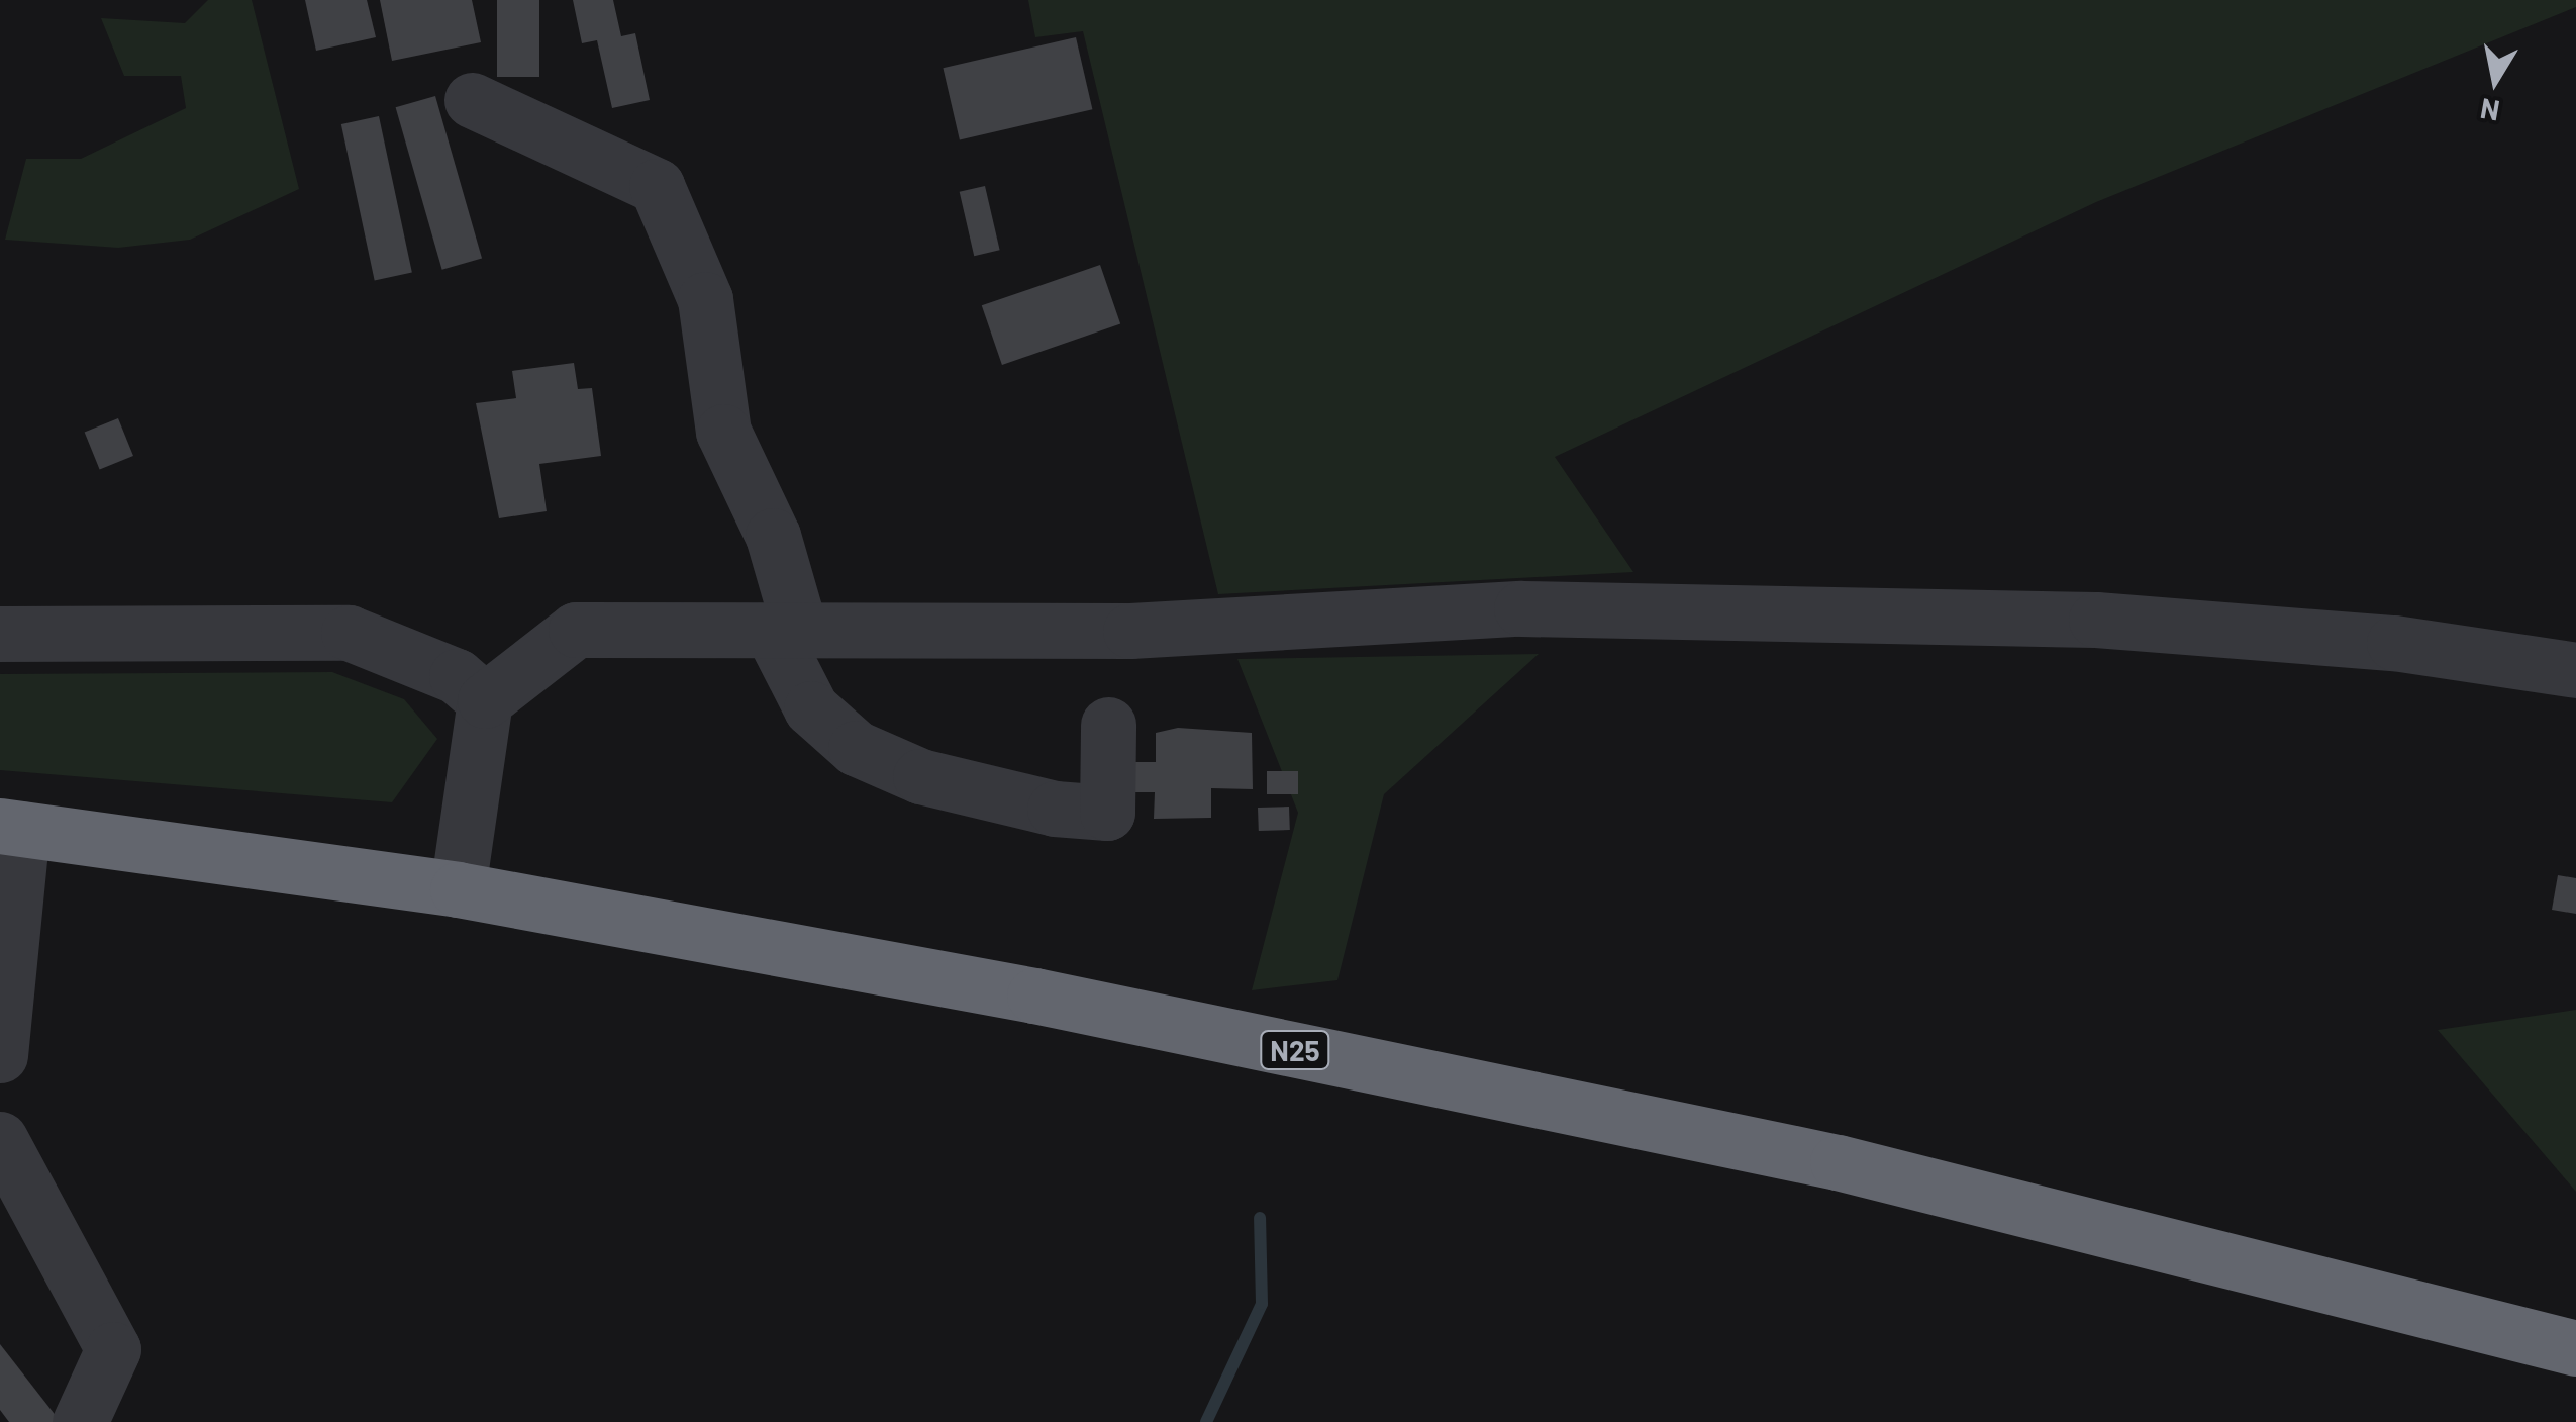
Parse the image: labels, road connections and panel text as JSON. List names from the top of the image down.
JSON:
{
  "streets": {
    "highway": ["N25"]
  },
  "north": "bottom"
}
